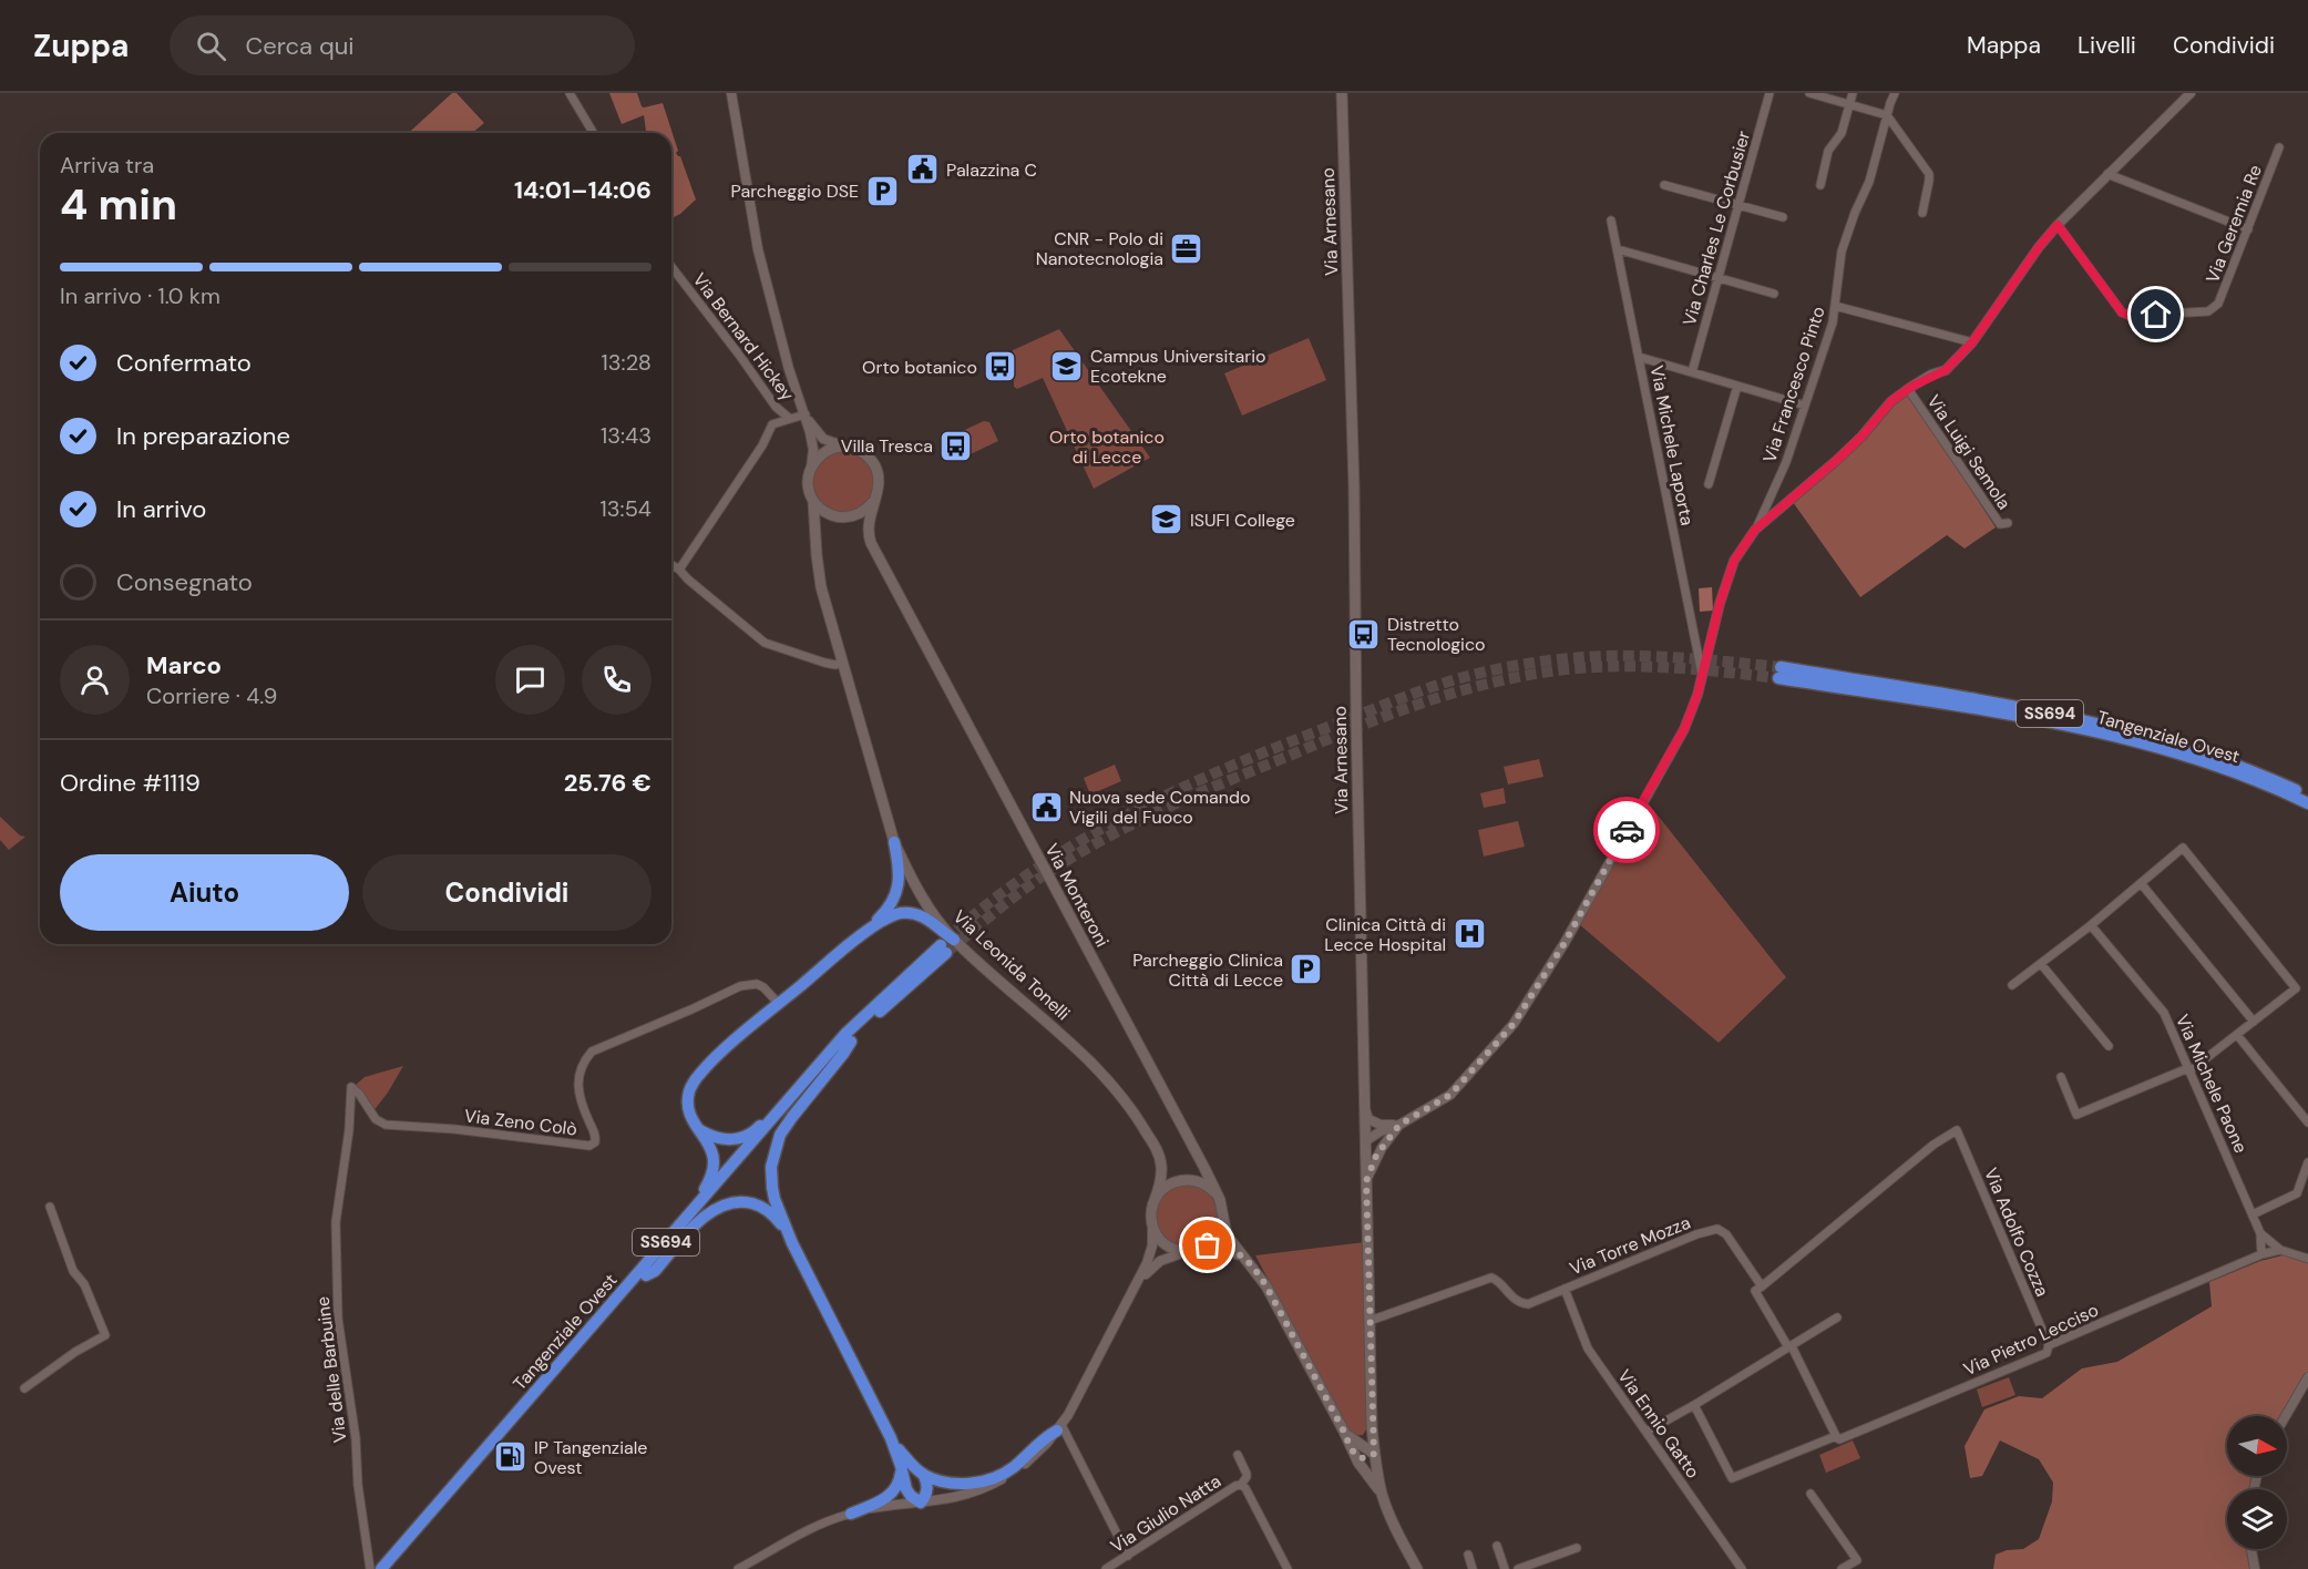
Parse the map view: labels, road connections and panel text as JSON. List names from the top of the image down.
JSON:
{
  "streets": {
    "highway": ["SS694", "Tangenziale Ovest"],
    "main road": ["Via Arnesano", "Via Monteroni", "Via Leonida Tonelli"],
    "street": [
      "Via Geremia Re",
      "Via Charles Le Corbusier",
      "Via Bernard Hickey",
      "Via Francesco Pinto",
      "Via Michele Laporta",
      "Via Luigi Semola",
      "Via Michele Paone",
      "Via Zeno Colò",
      "Via Adolfo Cozza",
      "Via Torre Mozza",
      "Via Pietro Lecciso",
      "Via delle Barbuine",
      "Via Ennio Gatto",
      "Via Giulio Natta"
    ]
  },
  "crossings": [
    ["Via Arnesano", "Via Monteroni"],
    ["Via Arnesano", "Via Torre Mozza"],
    ["Via Monteroni", "Via Leonida Tonelli"],
    ["Via Michele Paone", "Via Pietro Lecciso"],
    ["Via Zeno Colò", "Via delle Barbuine"],
    ["Via Adolfo Cozza", "Via Torre Mozza"],
    ["Via Adolfo Cozza", "Via Pietro Lecciso"],
    ["Via Torre Mozza", "Via Ennio Gatto"]
  ],
  "parks": ["Orto botanico di Lecce"],
  "places": {
    "public building": ["Palazzina C", "Nuova sede Comando Vigili del Fuoco"],
    "parking": ["Parcheggio DSE", "Parcheggio Clinica Città di Lecce"],
    "office": ["CNR - Polo di Nanotecnologia"],
    "school or university": ["Campus Universitario Ecotekne", "ISUFI College"],
    "bus stop": ["Orto botanico", "Villa Tresca", "Distretto Tecnologico"],
    "hospital": ["Clinica Città di Lecce Hospital"],
    "fuel station": ["IP Tangenziale Ovest"]
  },
  "north": "right",
  "page": {
    "header": "Zuppa",
    "search": "Cerca qui",
    "nav": ["Mappa", "Livelli", "Condividi"],
    "heading": ["4 min", "Arriva tra", "14:01–14:06"],
    "panel": [
      "Marco",
      "Corriere · 4.9",
      "Ordine #1119",
      "25.76 €"
    ],
    "bar": "In arrivo · 1.0 km",
    "list": [
      ["Confermato", "13:28"],
      ["In preparazione", "13:43"],
      ["In arrivo", "13:54"],
      "Consegnato"
    ],
    "buttons": ["Aiuto", "Condividi"]
  }
}
